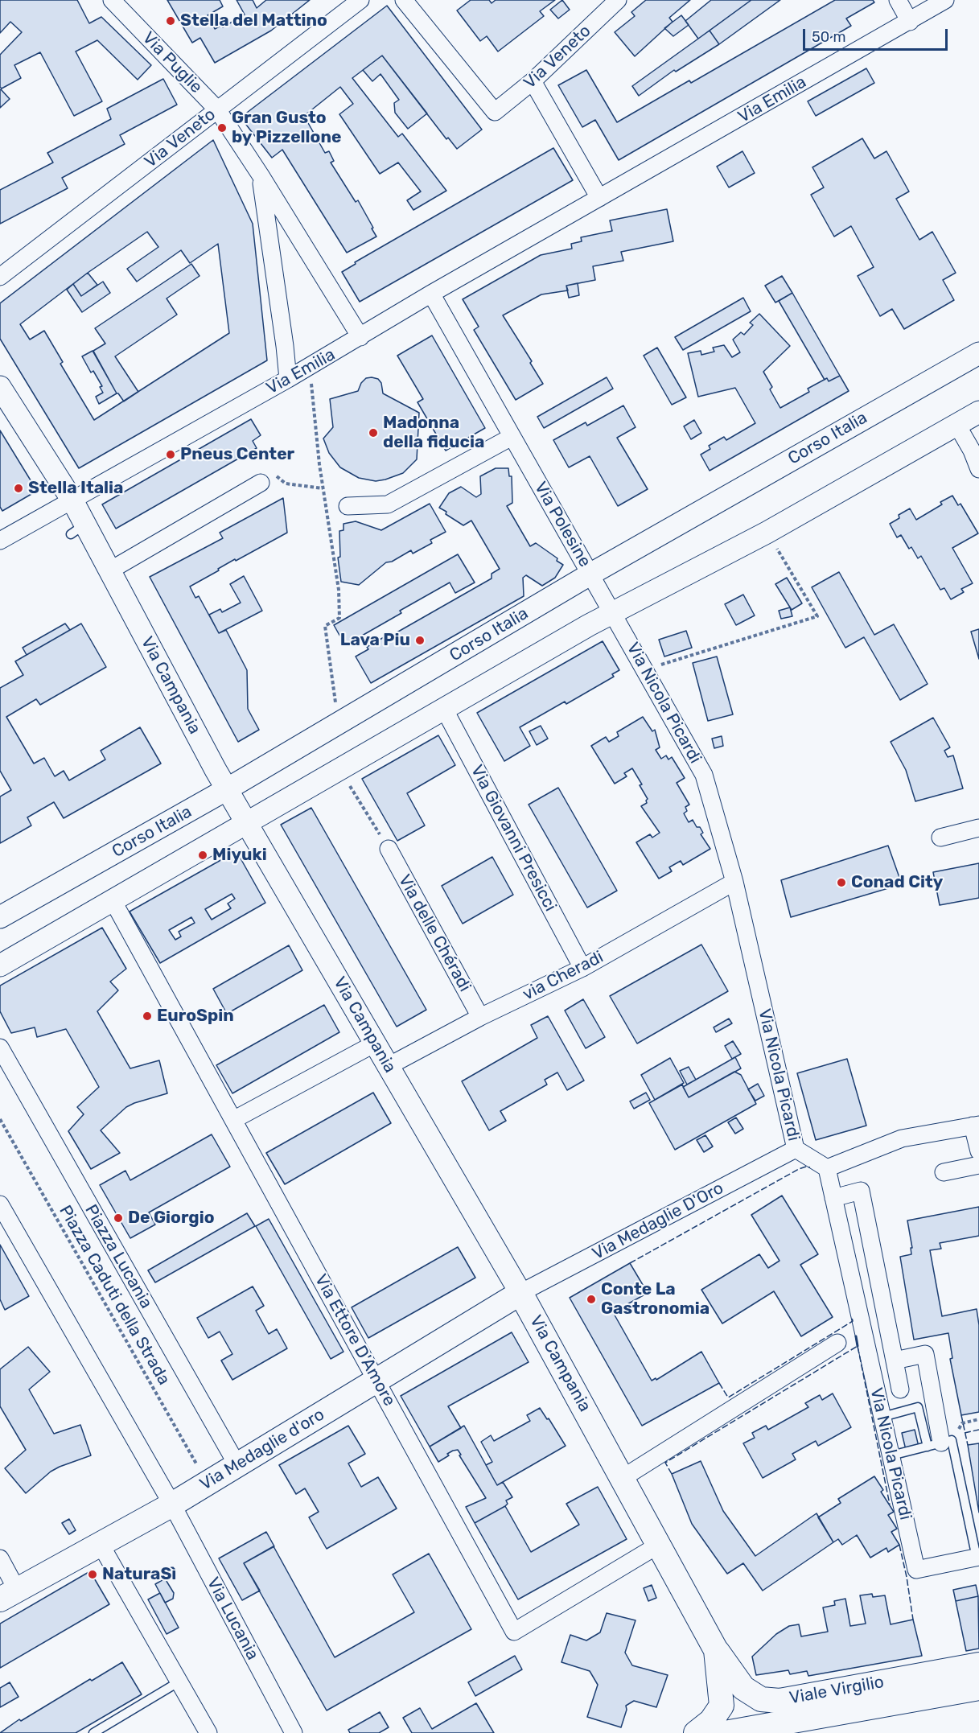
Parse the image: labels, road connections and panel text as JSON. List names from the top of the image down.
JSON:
{
  "streets": {
    "main road": ["Via Campania", "Via Medaglie d'oro", "Viale Virgilio"],
    "street": [
      "Via Veneto",
      "Via Puglie",
      "Via Emilia",
      "Corso Italia",
      "Via Polesine",
      "Via Nicola Picardi",
      "Via Giovanni Presicci",
      "Via delle Chéradi",
      "via Cheradi",
      "Via Medaglie D'Oro",
      "Piazza Lucania",
      "Via Ettore D'Amore",
      "Via Lucania"
    ],
    "path": ["Piazza Caduti della Strada"]
  },
  "crossings": [
    ["Via Veneto", "Via Puglie"],
    ["Via Puglie", "Via Emilia"],
    ["Via Emilia", "Via Polesine"],
    ["Via Emilia", "Via Campania"],
    ["Corso Italia", "Via Polesine"],
    ["Corso Italia", "Via Campania"],
    ["Via Polesine", "Via Nicola Picardi"],
    ["Via Campania", "via Cheradi"],
    ["Via Campania", "Via Medaglie D'Oro"],
    ["Via Campania", "Via Ettore D'Amore"],
    ["Via Campania", "Via Medaglie d'oro"],
    ["Via Campania", "Viale Virgilio"],
    ["Via Nicola Picardi", "via Cheradi"],
    ["Via Nicola Picardi", "Via Medaglie D'Oro"],
    ["Via Giovanni Presicci", "via Cheradi"],
    ["Via delle Chéradi", "via Cheradi"],
    ["Via Medaglie D'Oro", "Via Medaglie d'oro"],
    ["Piazza Lucania", "Via Medaglie d'oro"],
    ["Piazza Caduti della Strada", "Via Medaglie d'oro"],
    ["Via Ettore D'Amore", "Via Medaglie d'oro"],
    ["Via Medaglie d'oro", "Via Lucania"]
  ],
  "places": [
    "Stella del Mattino",
    "Gran Gusto by Pizzellone",
    "Madonna della fiducia",
    "Pneus Center",
    "Stella Italia",
    "Lava Piu",
    "Miyuki",
    "Conad City",
    "EuroSpin",
    "De Giorgio",
    "Conte La Gastronomia",
    "NaturaSì"
  ],
  "scale_bar": "50 m"
}
